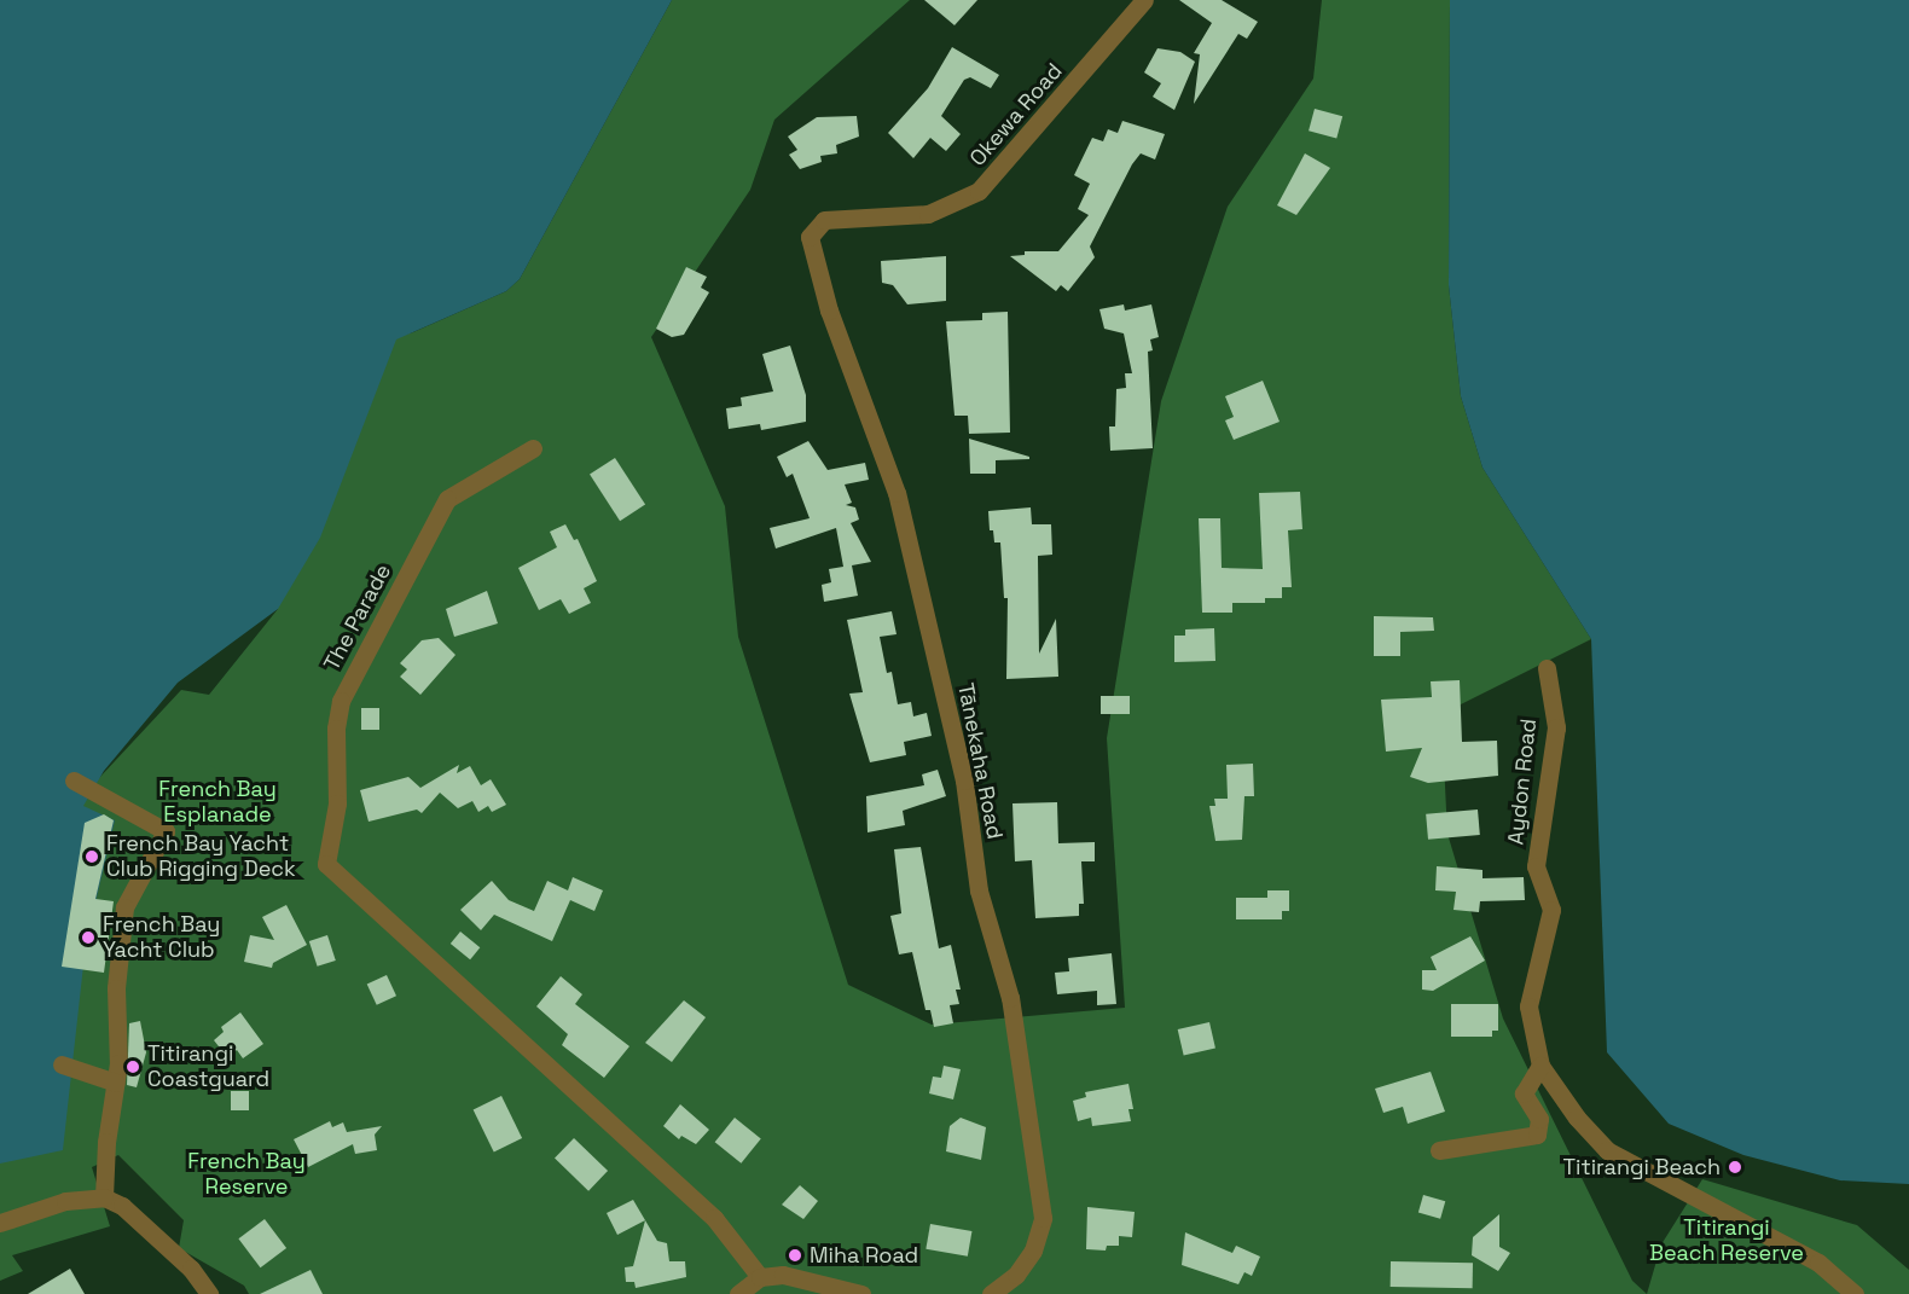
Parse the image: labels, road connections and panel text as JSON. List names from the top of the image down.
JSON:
{
  "streets": {
    "street": [
      "Okewa Road",
      "The Parade",
      "Tānekaha Road",
      "Aydon Road"
    ]
  },
  "crossings": [
    ["Okewa Road", "Tānekaha Road"]
  ],
  "parks": ["French Bay Esplanade", "French Bay Reserve", "Titirangi Beach Reserve"],
  "places": [
    "French Bay Yacht Club Rigging Deck",
    "French Bay Yacht Club",
    "Titirangi Coastguard",
    "Titirangi Beach",
    "Miha Road"
  ]
}
